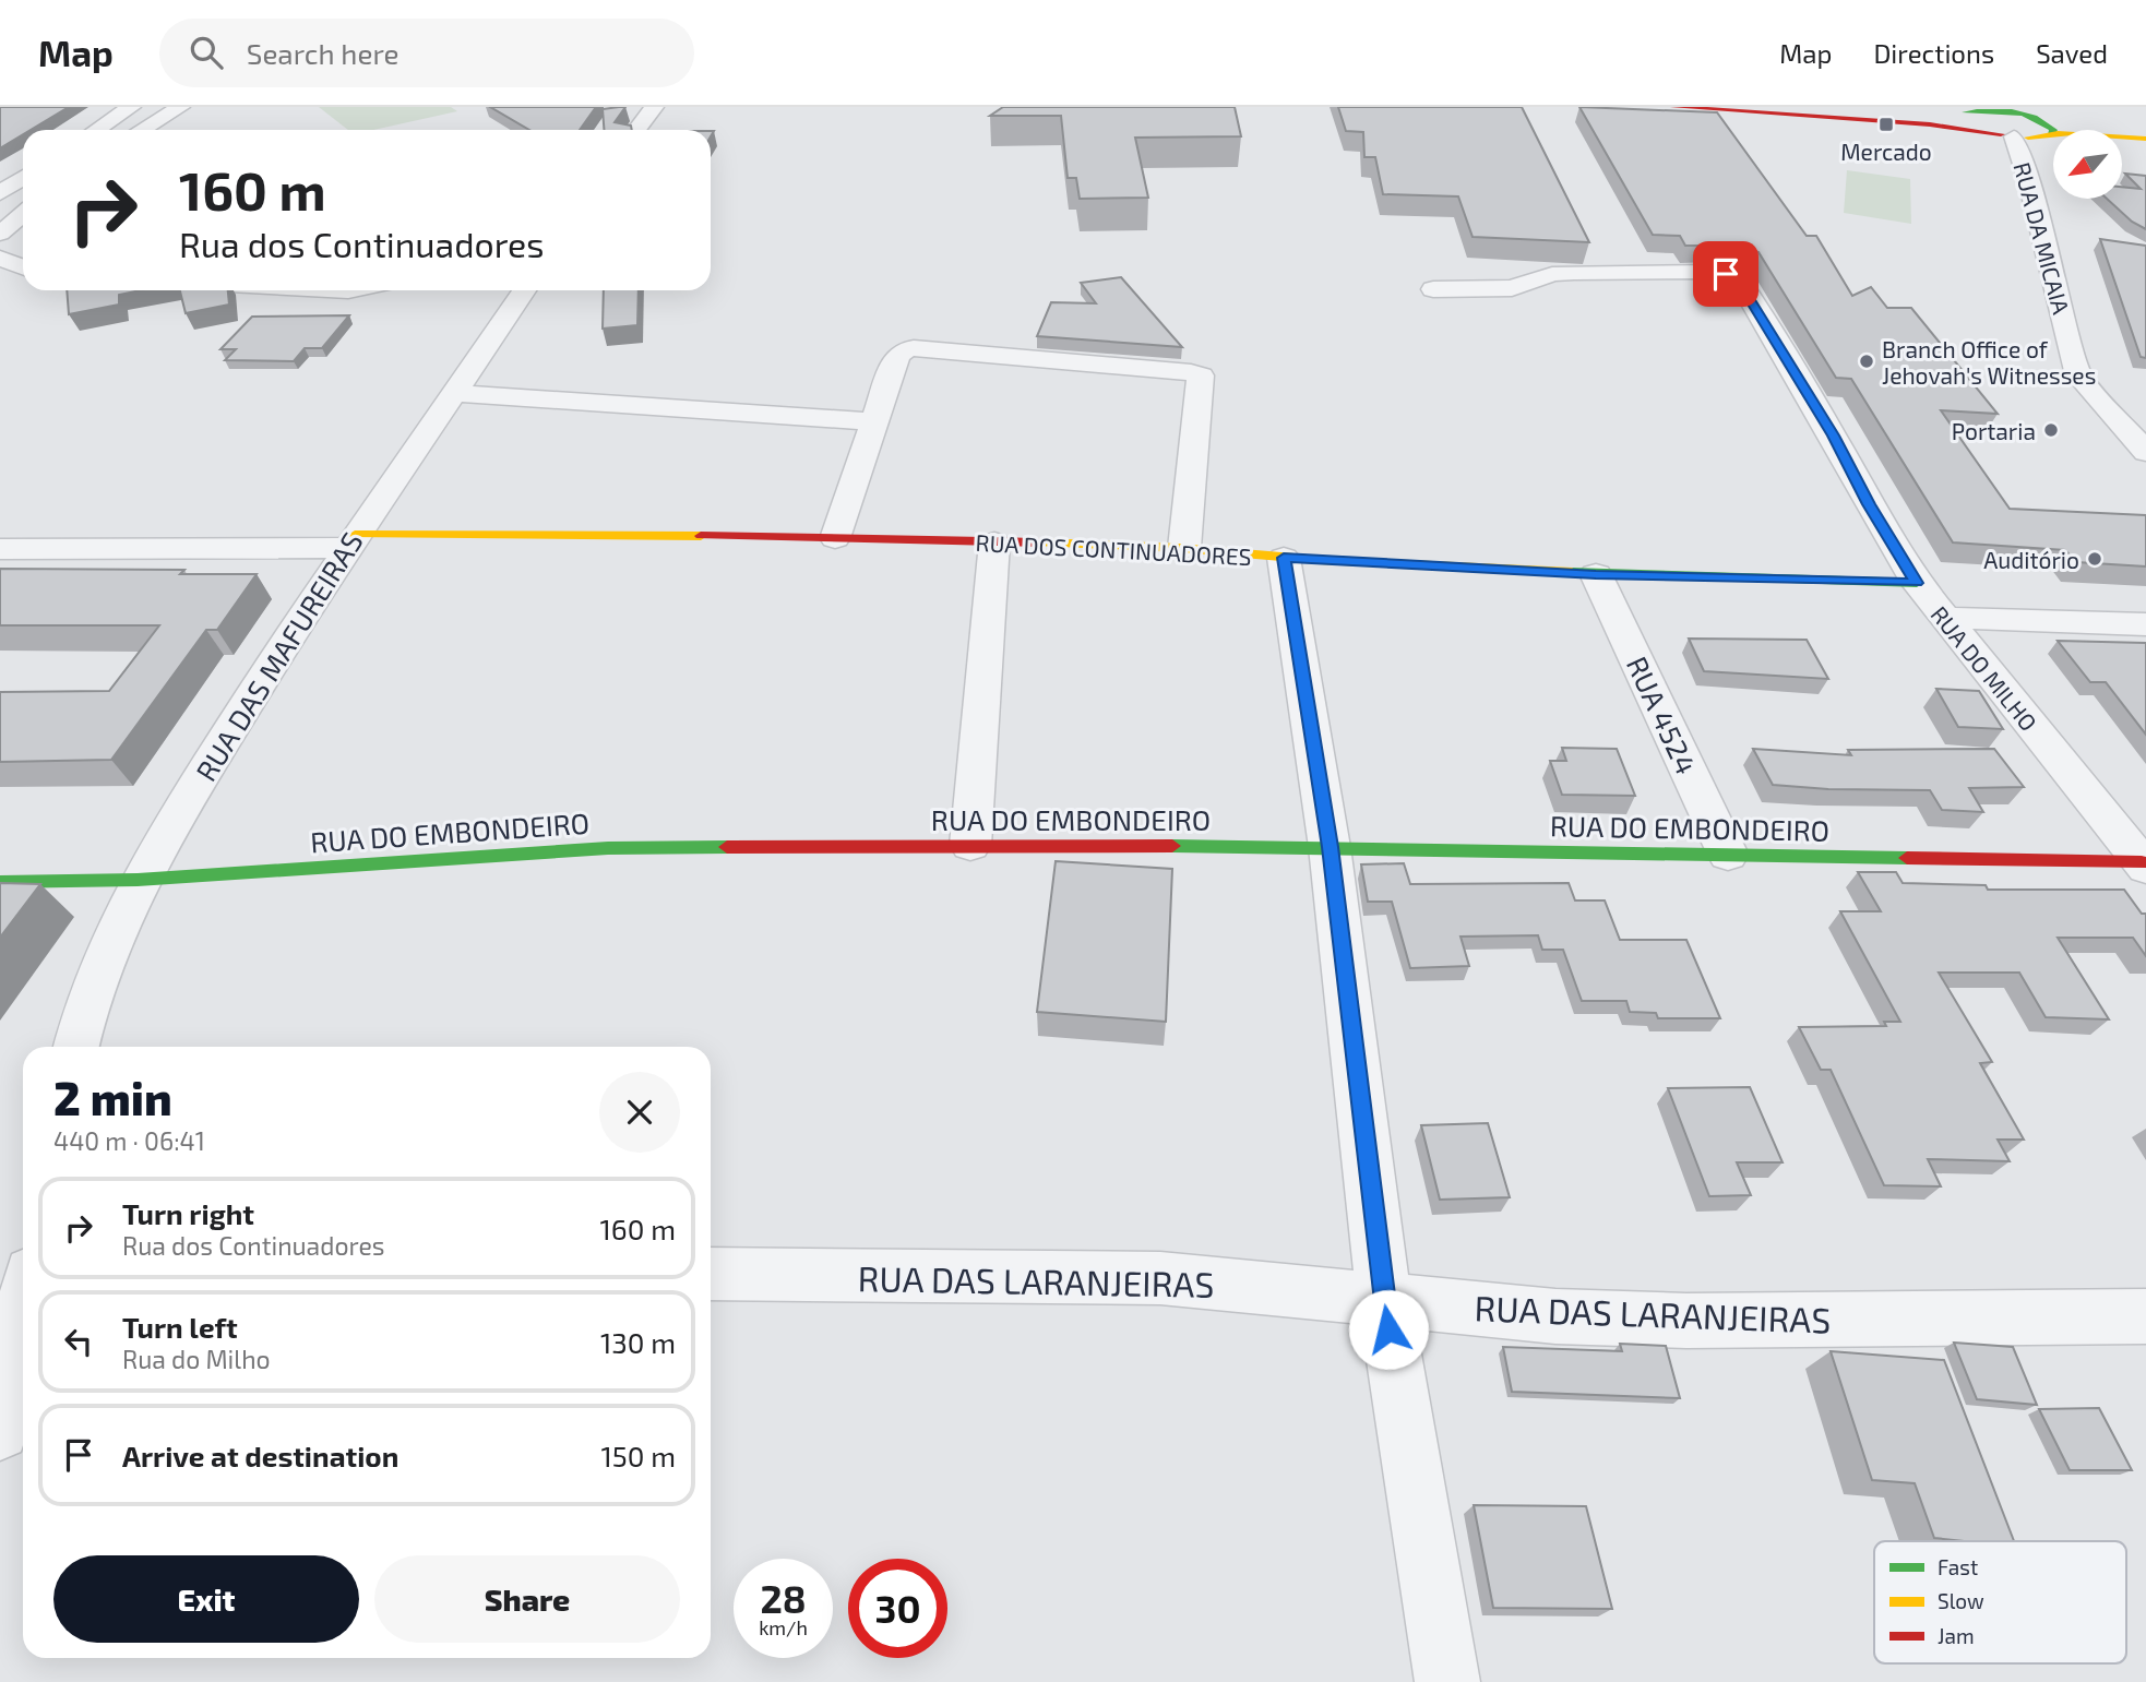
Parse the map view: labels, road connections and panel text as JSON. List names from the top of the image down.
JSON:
{
  "streets": {
    "street": [
      "RUA DA MICAIA",
      "RUA DOS CONTINUADORES",
      "RUA DAS MAFUREIRAS",
      "RUA DO MILHO",
      "RUA 4524",
      "RUA DO EMBONDEIRO",
      "RUA DAS LARANJEIRAS"
    ]
  },
  "crossings": [
    ["RUA DOS CONTINUADORES", "RUA DAS MAFUREIRAS"],
    ["RUA DOS CONTINUADORES", "RUA DO MILHO"],
    ["RUA DOS CONTINUADORES", "RUA 4524"],
    ["RUA DAS MAFUREIRAS", "RUA DO EMBONDEIRO"],
    ["RUA DO MILHO", "RUA DO EMBONDEIRO"],
    ["RUA 4524", "RUA DO EMBONDEIRO"]
  ],
  "places": {
    "transit": ["Mercado"],
    "other": ["Branch Office of Jehovah's Witnesses", "Portaria", "Auditório"]
  },
  "legend": ["Fast", "Slow", "Jam"],
  "north": "bottom left",
  "page": {
    "header": "Map",
    "search": "Search here",
    "nav": ["Map", "Directions", "Saved"],
    "turn": ["160 m", "Rua dos Continuadores"],
    "heading": ["2 min", "440 m · 06:41"],
    "list": [
      {
        "name": "Turn right",
        "note": "Rua dos Continuadores",
        "value": "160 m"
      },
      {
        "name": "Turn left",
        "note": "Rua do Milho",
        "value": "130 m"
      },
      {
        "name": "Arrive at destination",
        "value": "150 m"
      }
    ],
    "buttons": ["Exit", "Share"],
    "speed": "28 km/h",
    "limit": "30"
  }
}
